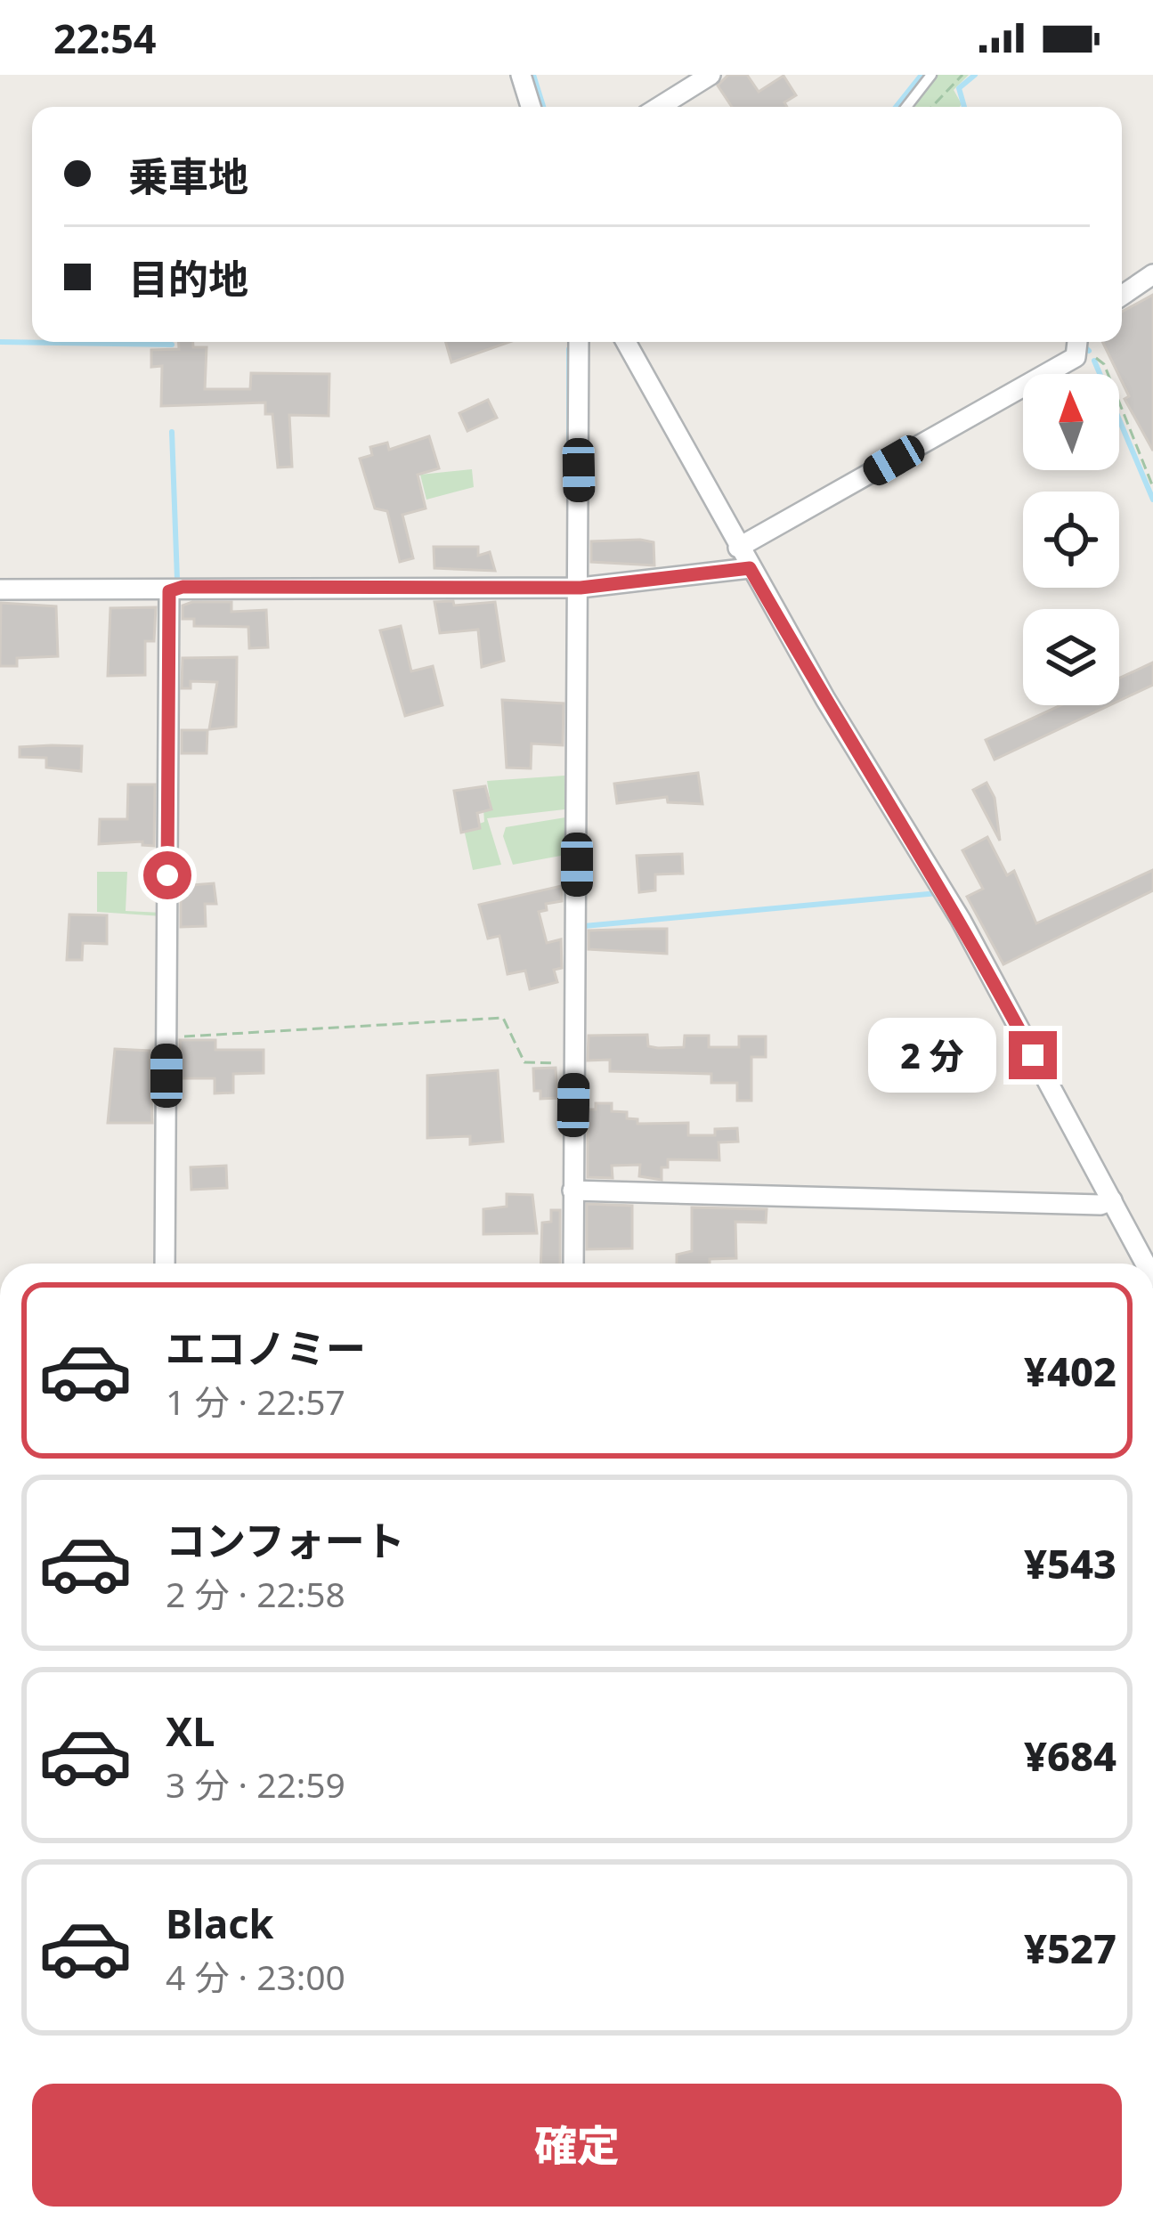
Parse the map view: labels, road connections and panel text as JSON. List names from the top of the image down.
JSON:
{
  "north": "top",
  "page": {
    "status": "22:54",
    "banner": ["乗車地", "目的地"],
    "bubble": "2 分",
    "list": [
      {
        "name": "エコノミー",
        "note": "1 分 · 22:57",
        "value": "¥402"
      },
      {
        "name": "コンフォート",
        "note": "2 分 · 22:58",
        "value": "¥543"
      },
      {
        "name": "XL",
        "note": "3 分 · 22:59",
        "value": "¥684"
      },
      {
        "name": "Black",
        "note": "4 分 · 23:00",
        "value": "¥527"
      }
    ],
    "buttons": "確定"
  }
}
